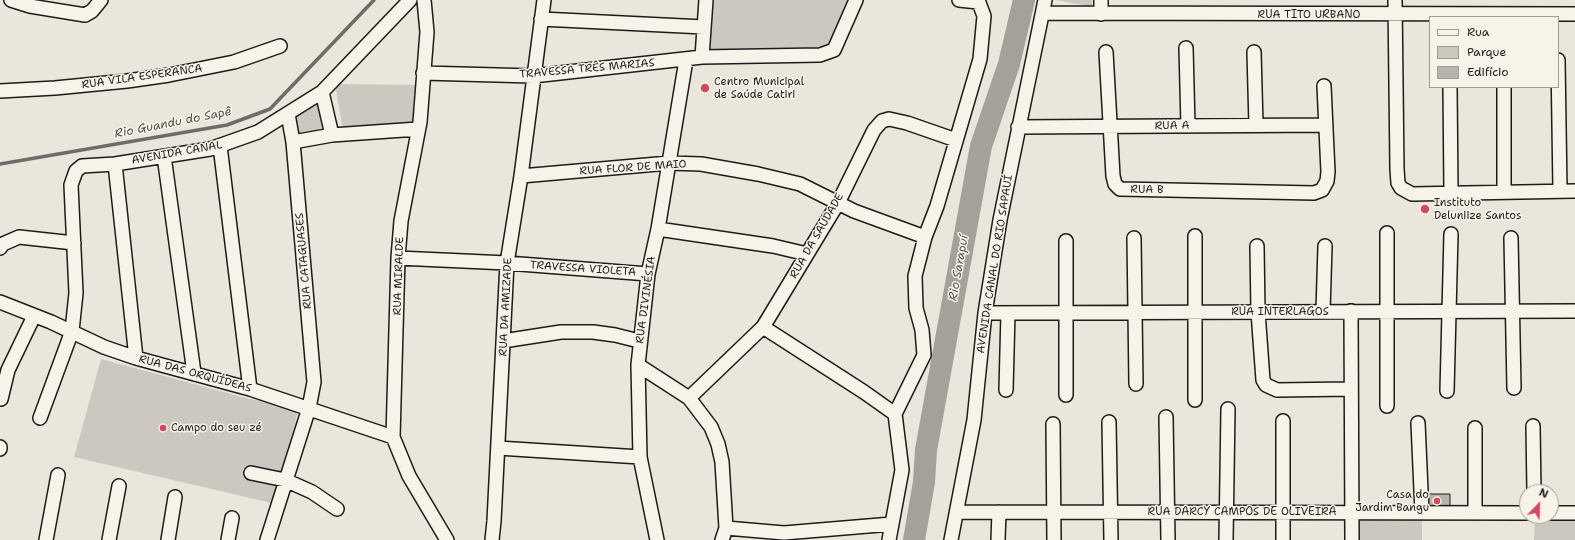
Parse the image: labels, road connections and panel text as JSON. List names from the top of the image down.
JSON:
{
  "streets": {
    "street": [
      "RUA TITO URBANO",
      "TRAVESSA TRÊS MARIAS",
      "RUA VILA ESPERANCA",
      "RUA A",
      "AVENIDA CANAL",
      "RUA FLOR DE MAIO",
      "RUA B",
      "RUA DA SAUDADE",
      "RUA CATAGUASES",
      "AVENIDA CANAL DO RIO SAPAUÍ",
      "TRAVESSA VIOLETA",
      "RUA MIRALDE",
      "RUA DIVINÉSIA",
      "RUA DA AMIZADE",
      "RUA INTERLAGOS",
      "RUA DAS ORQUÍDEAS",
      "RUA DARCY CAMPOS DE OLIVEIRA"
    ]
  },
  "crossings": [
    ["RUA TITO URBANO", "AVENIDA CANAL DO RIO SAPAUÍ"],
    ["TRAVESSA TRÊS MARIAS", "RUA MIRALDE"],
    ["TRAVESSA TRÊS MARIAS", "RUA DIVINÉSIA"],
    ["TRAVESSA TRÊS MARIAS", "RUA DA AMIZADE"],
    ["RUA A", "RUA B"],
    ["RUA A", "AVENIDA CANAL DO RIO SAPAUÍ"],
    ["AVENIDA CANAL", "RUA CATAGUASES"],
    ["RUA FLOR DE MAIO", "RUA DA SAUDADE"],
    ["RUA FLOR DE MAIO", "RUA DIVINÉSIA"],
    ["RUA FLOR DE MAIO", "RUA DA AMIZADE"],
    ["RUA CATAGUASES", "RUA DAS ORQUÍDEAS"],
    ["AVENIDA CANAL DO RIO SAPAUÍ", "RUA INTERLAGOS"],
    ["AVENIDA CANAL DO RIO SAPAUÍ", "RUA DARCY CAMPOS DE OLIVEIRA"],
    ["TRAVESSA VIOLETA", "RUA MIRALDE"],
    ["TRAVESSA VIOLETA", "RUA DIVINÉSIA"],
    ["TRAVESSA VIOLETA", "RUA DA AMIZADE"],
    ["RUA MIRALDE", "RUA DAS ORQUÍDEAS"]
  ],
  "water": ["Rio Guandu do Sapê", "Rio Sarapuí"],
  "places": [
    "Centro Municipal de Saúde Catiri",
    "Instituto Deluniize Santos",
    "Campo do seu zé",
    "Casa do Jardim Bangu"
  ],
  "legend": ["Rua", "Parque", "Edifício"],
  "north": "top right"
}
